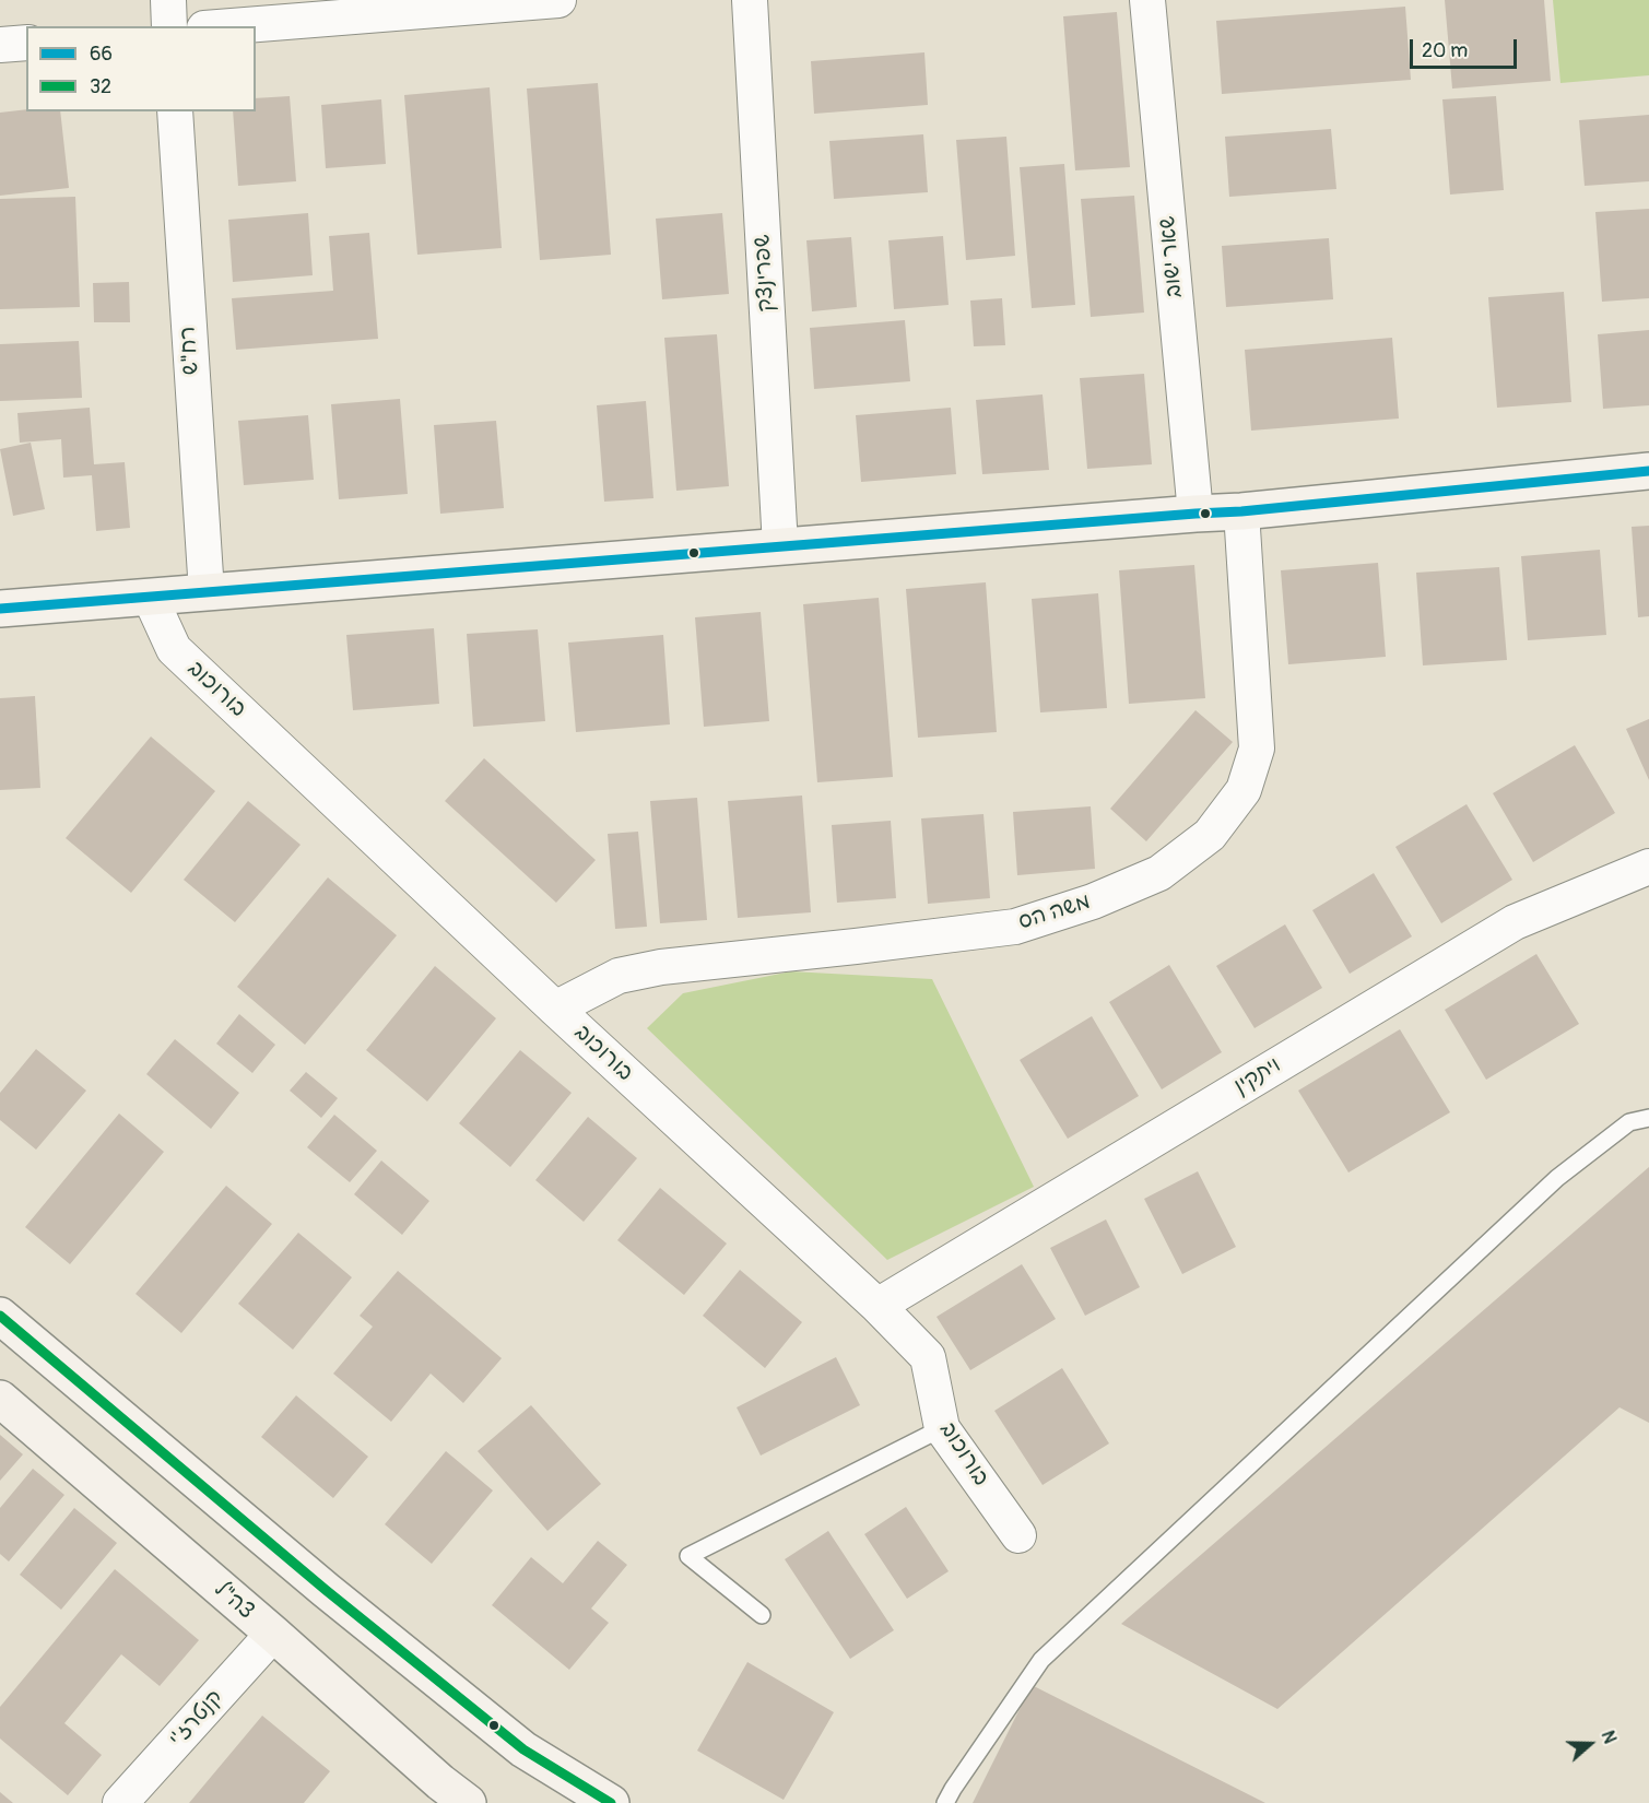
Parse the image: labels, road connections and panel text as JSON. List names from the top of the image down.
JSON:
{
  "streets": {
    "street": [
      "שאר ישוב",
      "שפרינצק",
      "רח\"ש",
      "בורוכוב",
      "משה הס",
      "ויתקין",
      "צה\"ל",
      "קנטרז'י"
    ]
  },
  "crossings": [
    ["בורוכוב", "משה הס"],
    ["בורוכוב", "ויתקין"],
    ["צה\"ל", "קנטרז'י"]
  ],
  "lines": ["transit line 66", "transit line 32"],
  "legend": ["66", "32"],
  "scale_bar": "20 m",
  "north": "right"
}
